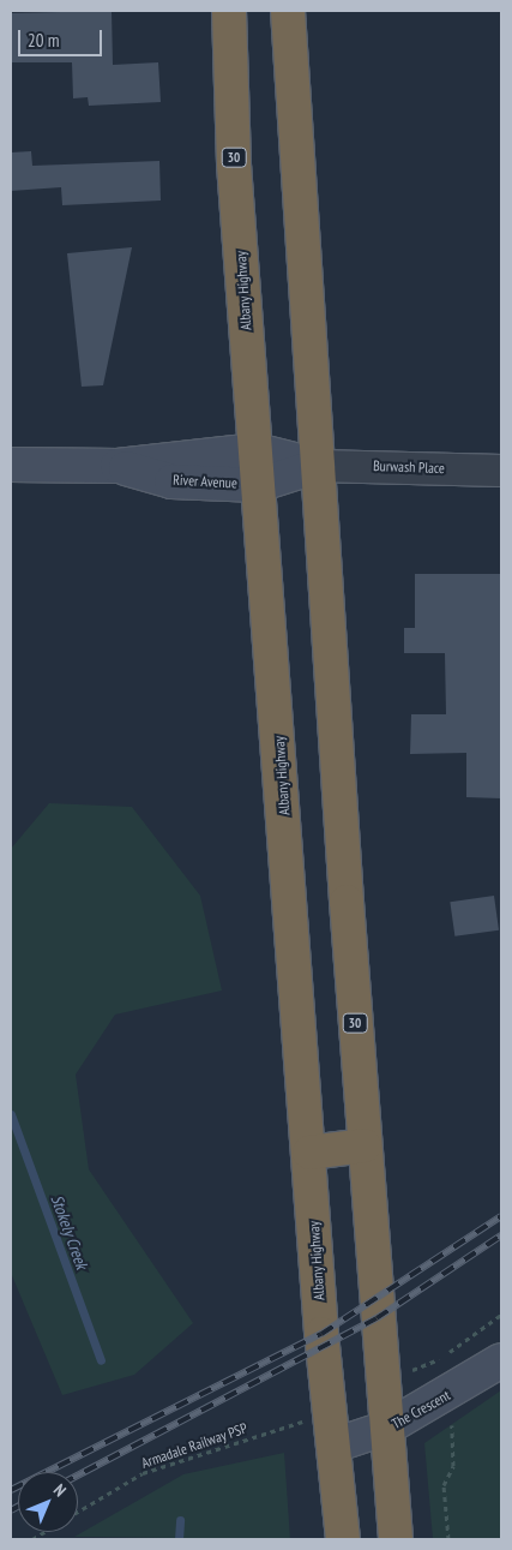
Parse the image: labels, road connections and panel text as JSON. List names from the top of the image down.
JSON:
{
  "streets": {
    "highway": ["30", "Albany Highway"],
    "street": ["Burwash Place", "River Avenue", "The Crescent"],
    "path": ["Armadale Railway PSP"]
  },
  "crossings": [
    ["30", "Burwash Place"],
    ["30", "The Crescent"],
    ["Albany Highway", "River Avenue"],
    ["Albany Highway", "The Crescent"]
  ],
  "water": ["Stokely Creek"],
  "scale_bar": "20 m",
  "north": "top right"
}
